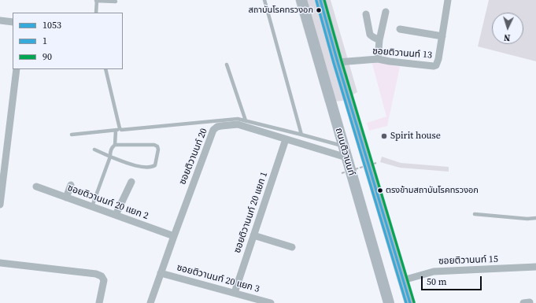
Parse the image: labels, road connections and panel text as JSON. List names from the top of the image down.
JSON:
{
  "streets": {
    "main road": ["ถนนติวานนท์"],
    "street": [
      "ซอยติวานนท์ 13",
      "ซอยติวานนท์ 20",
      "ซอยติวานนท์ 20 แยก 2",
      "ซอยติวานนท์ 20 แยก 1",
      "ซอยติวานนท์ 15",
      "ซอยติวานนท์ 20 แยก 3"
    ]
  },
  "crossings": [
    ["ซอยติวานนท์ 13", "ถนนติวานนท์"],
    ["ถนนติวานนท์", "ซอยติวานนท์ 20"],
    ["ถนนติวานนท์", "ซอยติวานนท์ 15"],
    ["ซอยติวานนท์ 20", "ซอยติวานนท์ 20 แยก 2"],
    ["ซอยติวานนท์ 20", "ซอยติวานนท์ 20 แยก 1"],
    ["ซอยติวานนท์ 20", "ซอยติวานนท์ 20 แยก 3"],
    ["ซอยติวานนท์ 20 แยก 1", "ซอยติวานนท์ 20 แยก 3"]
  ],
  "places": ["สถาบันโรคทรวงอก", "Spirit house", "ตรงข้ามสถาบันโรคทรวงอก"],
  "lines": ["transit line 1053", "transit line 90", "transit line 1"],
  "legend": ["1053", "1", "90"],
  "scale_bar": "50 m",
  "north": "bottom"
}
